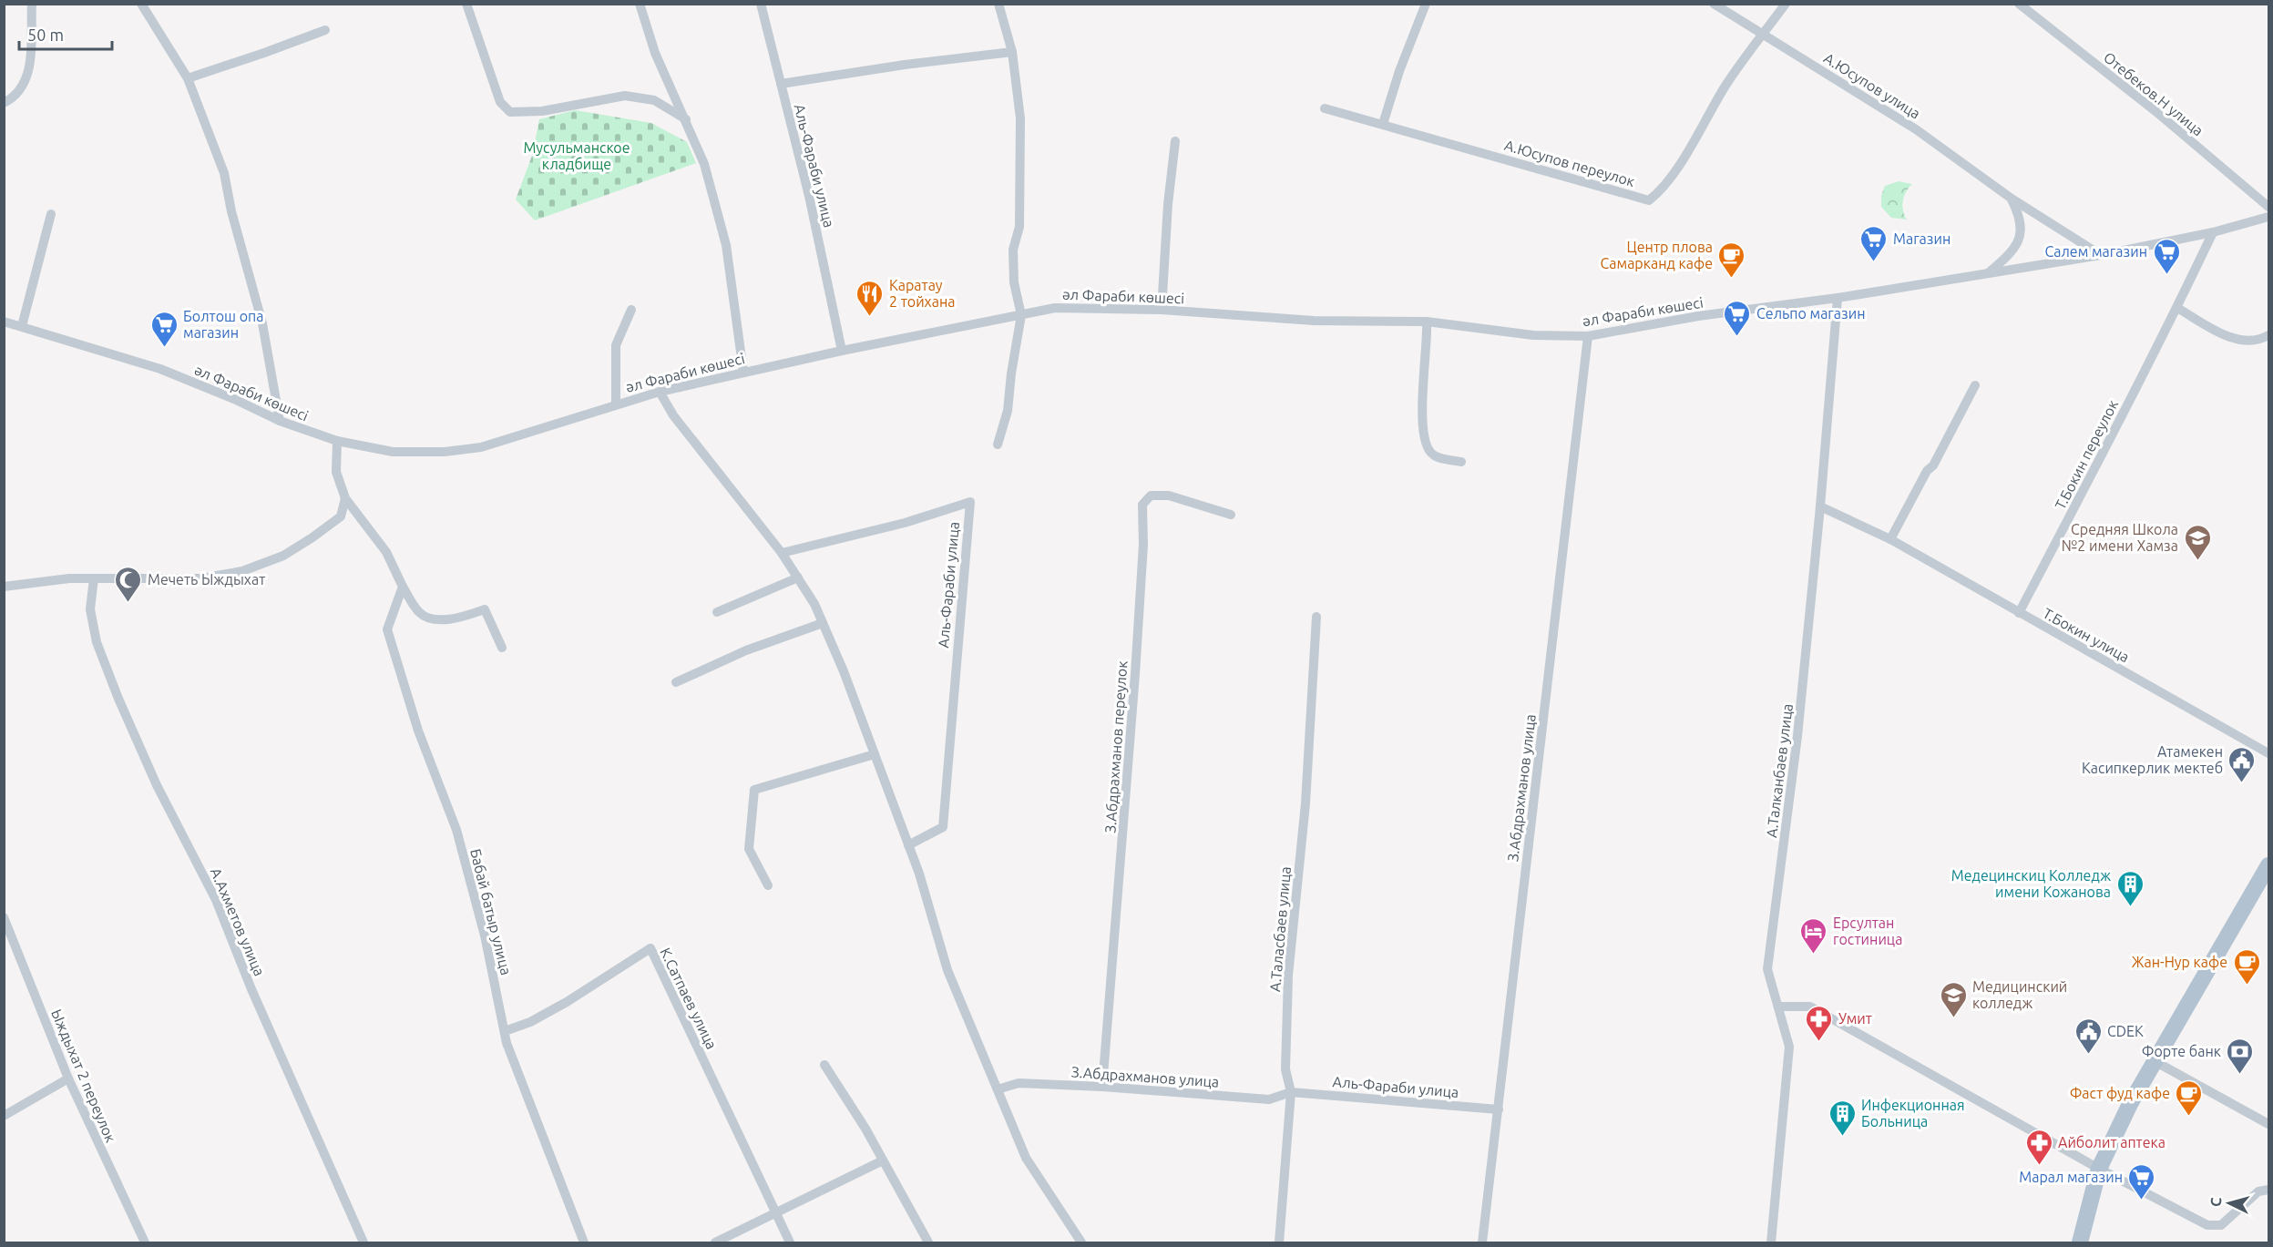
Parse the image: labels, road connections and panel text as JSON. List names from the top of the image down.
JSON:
{
  "streets": {
    "street": [
      "А.Юсупов улица",
      "Отебеков.Н улица",
      "А.Юсупов переулок",
      "Аль-Фараби улица",
      "әл Фараби көшесі",
      "Т.Бокин переулок",
      "Т.Бокин улица",
      "З.Абдрахманов переулок",
      "А.Талканбаев улица",
      "З.Абдрахманов улица",
      "Бабай батыр улица",
      "А.Ахметов улица",
      "А.Таласбаев улица",
      "К.Сатпаев улица",
      "Ыждыхат 2 переулок"
    ]
  },
  "crossings": [
    ["А.Юсупов улица", "А.Юсупов переулок"],
    ["А.Юсупов улица", "әл Фараби көшесі"],
    ["Аль-Фараби улица", "әл Фараби көшесі"],
    ["Аль-Фараби улица", "З.Абдрахманов улица"],
    ["Аль-Фараби улица", "А.Таласбаев улица"],
    ["әл Фараби көшесі", "А.Талканбаев улица"],
    ["әл Фараби көшесі", "З.Абдрахманов улица"],
    ["Т.Бокин переулок", "Т.Бокин улица"],
    ["Т.Бокин улица", "А.Талканбаев улица"],
    ["З.Абдрахманов переулок", "З.Абдрахманов улица"],
    ["З.Абдрахманов улица", "А.Таласбаев улица"],
    ["Бабай батыр улица", "К.Сатпаев улица"]
  ],
  "parks": ["Мусульманское кладбище"],
  "places": {
    "supermarket": [
      "Магазин",
      "Салем магазин",
      "Сельпо магазин",
      "Болтош опа магазин",
      "Марал магазин"
    ],
    "cafe": ["Центр плова Самарканд кафе", "Жан-Нур кафе", "Фаст фуд кафе"],
    "restaurant": ["Каратау 2 тойхана"],
    "school or university": ["Средняя Школа №2 имени Хамза", "Медицинский колледж"],
    "mosque": ["Мечеть Ыждыхат"],
    "public building": ["Атамекен Касипкерлик мектеб", "CDEK"],
    "building": ["Медецинскиц Колледж имени Кожанова", "Инфекционная Больница"],
    "hotel": ["Ерсултан гостиница"],
    "pharmacy": ["Умит", "Айболит аптека"],
    "bank": ["Форте банк"]
  },
  "scale_bar": "50 m",
  "north": "left"
}
